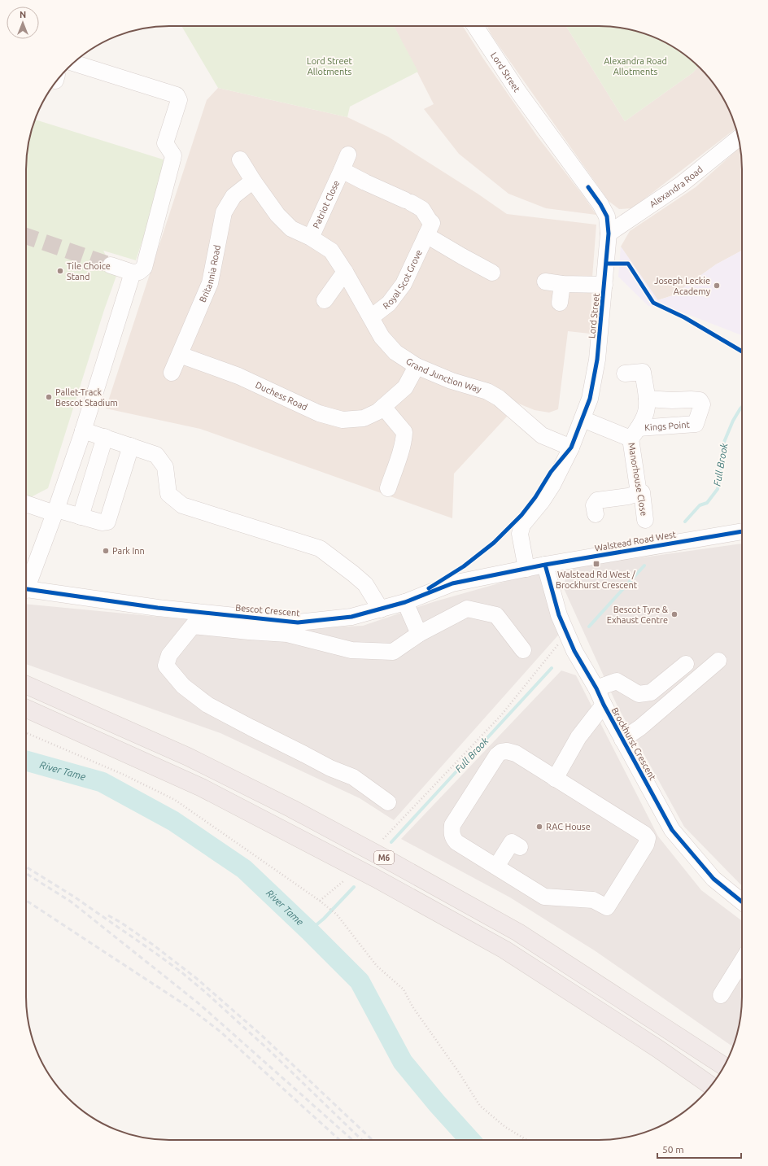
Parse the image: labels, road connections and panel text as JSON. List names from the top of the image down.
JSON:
{
  "streets": {
    "highway": ["M6"],
    "street": [
      "Lord Street",
      "Alexandra Road",
      "Patriot Close",
      "Britannia Road",
      "Royal Scot Grove",
      "Grand Junction Way",
      "Duchess Road",
      "Kings Point",
      "Manorhouse Close",
      "Walstead Road West",
      "Bescot Crescent",
      "Brockhurst Crescent"
    ]
  },
  "crossings": [
    ["Lord Street", "Alexandra Road"],
    ["Lord Street", "Grand Junction Way"],
    ["Lord Street", "Kings Point"],
    ["Patriot Close", "Royal Scot Grove"],
    ["Patriot Close", "Grand Junction Way"],
    ["Britannia Road", "Grand Junction Way"],
    ["Britannia Road", "Duchess Road"],
    ["Royal Scot Grove", "Grand Junction Way"],
    ["Grand Junction Way", "Duchess Road"],
    ["Kings Point", "Manorhouse Close"],
    ["Walstead Road West", "Bescot Crescent"],
    ["Walstead Road West", "Brockhurst Crescent"]
  ],
  "water": ["Full Brook", "River Tame"],
  "parks": ["Lord Street Allotments", "Alexandra Road Allotments"],
  "places": {
    "other": [
      "Tile Choice Stand",
      "Joseph Leckie Academy",
      "Pallet-Track Bescot Stadium",
      "Park Inn",
      "Bescot Tyre & Exhaust Centre",
      "RAC House"
    ],
    "transit": ["Walstead Rd West / Brockhurst Crescent"]
  },
  "scale_bar": "50 m",
  "north": "top"
}
